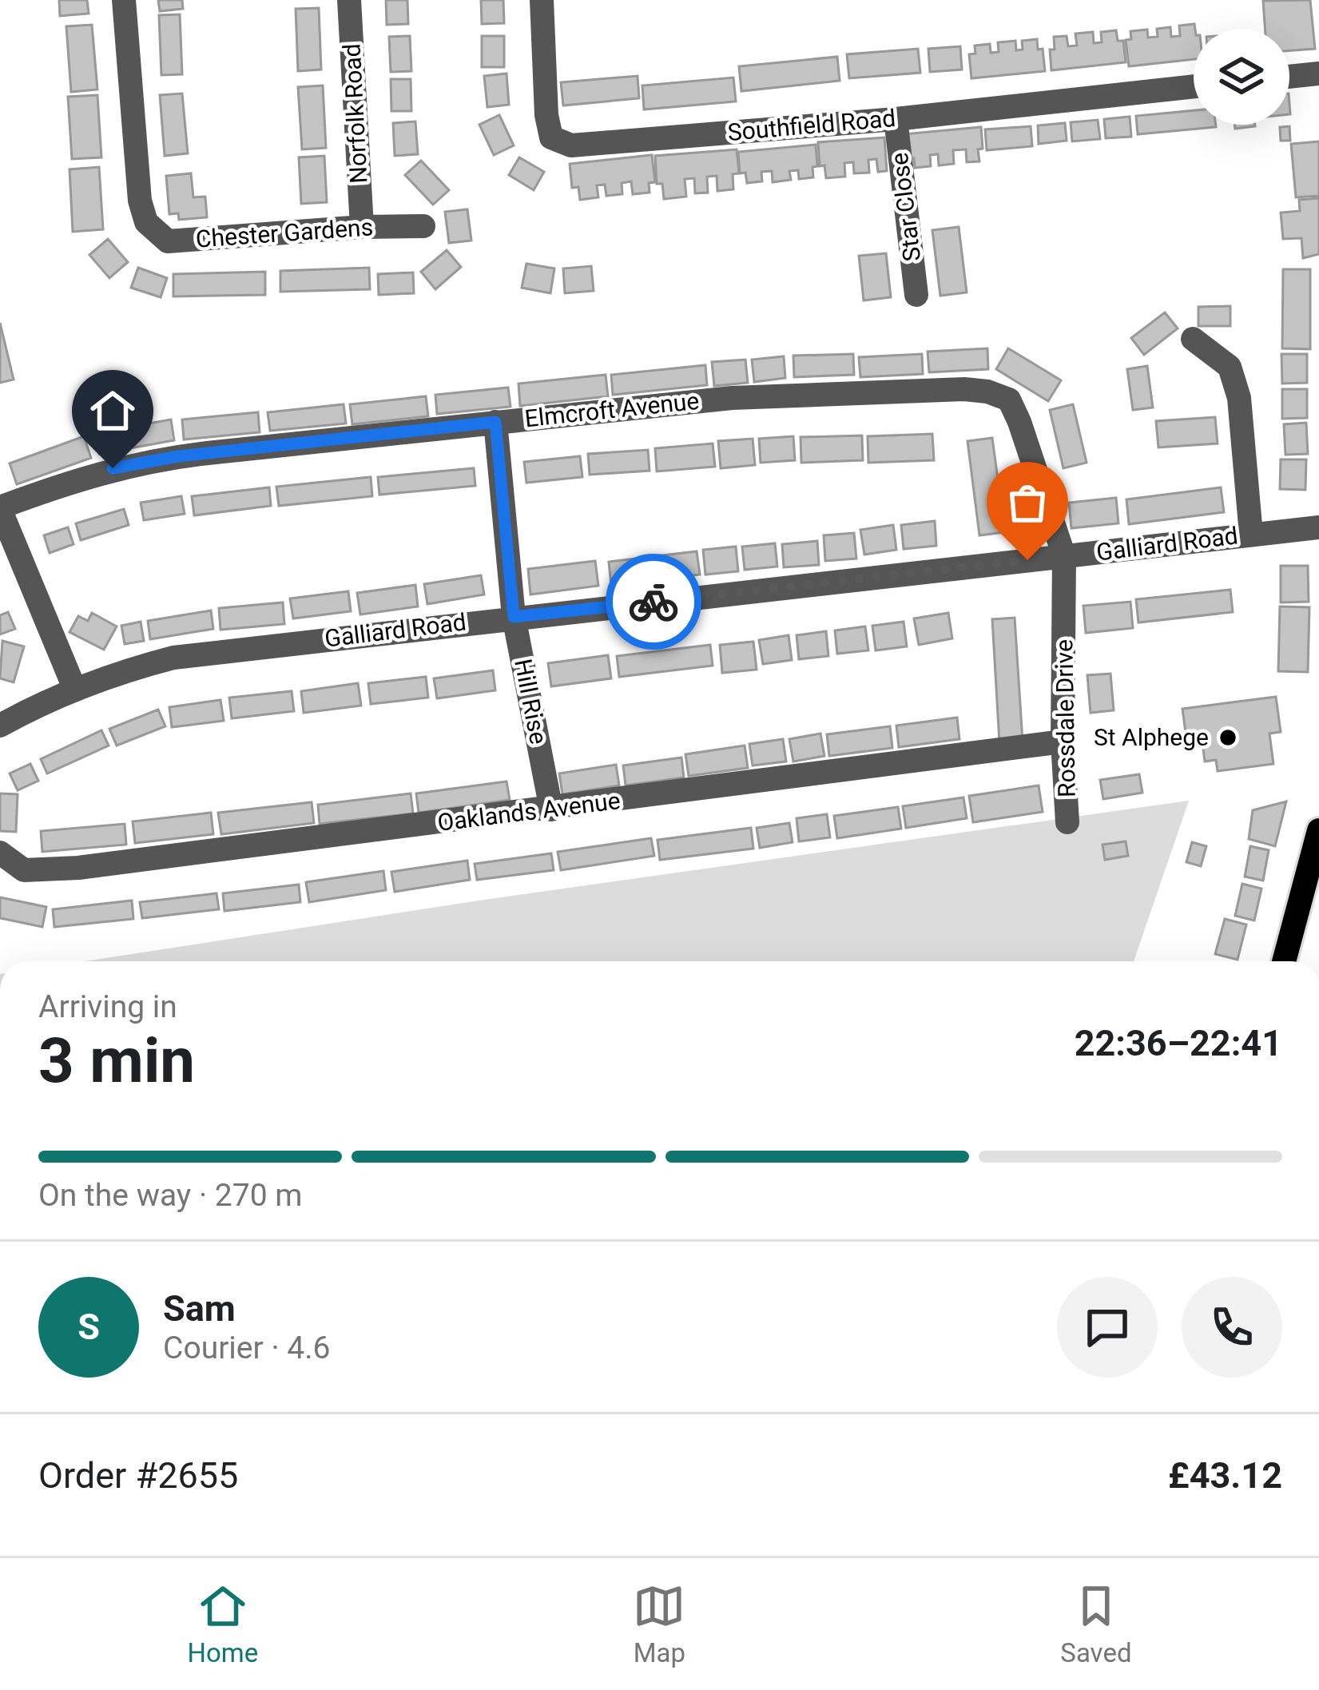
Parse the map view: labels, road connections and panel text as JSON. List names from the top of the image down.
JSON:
{
  "streets": {
    "street": [
      "Norfolk Road",
      "Southfield Road",
      "Star Close",
      "Chester Gardens",
      "Elmcroft Avenue",
      "Galliard Road",
      "Hill Rise",
      "Rossdale Drive",
      "Oaklands Avenue"
    ]
  },
  "crossings": [
    ["Norfolk Road", "Chester Gardens"],
    ["Southfield Road", "Star Close"],
    ["Elmcroft Avenue", "Galliard Road"],
    ["Elmcroft Avenue", "Hill Rise"],
    ["Elmcroft Avenue", "Rossdale Drive"],
    ["Galliard Road", "Hill Rise"],
    ["Galliard Road", "Rossdale Drive"],
    ["Hill Rise", "Oaklands Avenue"],
    ["Rossdale Drive", "Oaklands Avenue"]
  ],
  "places": ["St Alphege"],
  "page": {
    "heading": ["3 min", "Arriving in", "22:36–22:41"],
    "panel": [
      "Sam",
      "Courier · 4.6",
      "Order #2655",
      "£43.12"
    ],
    "bar": "On the way · 270 m",
    "round": "S",
    "tabs": ["Home", "Map", "Saved"]
  }
}
